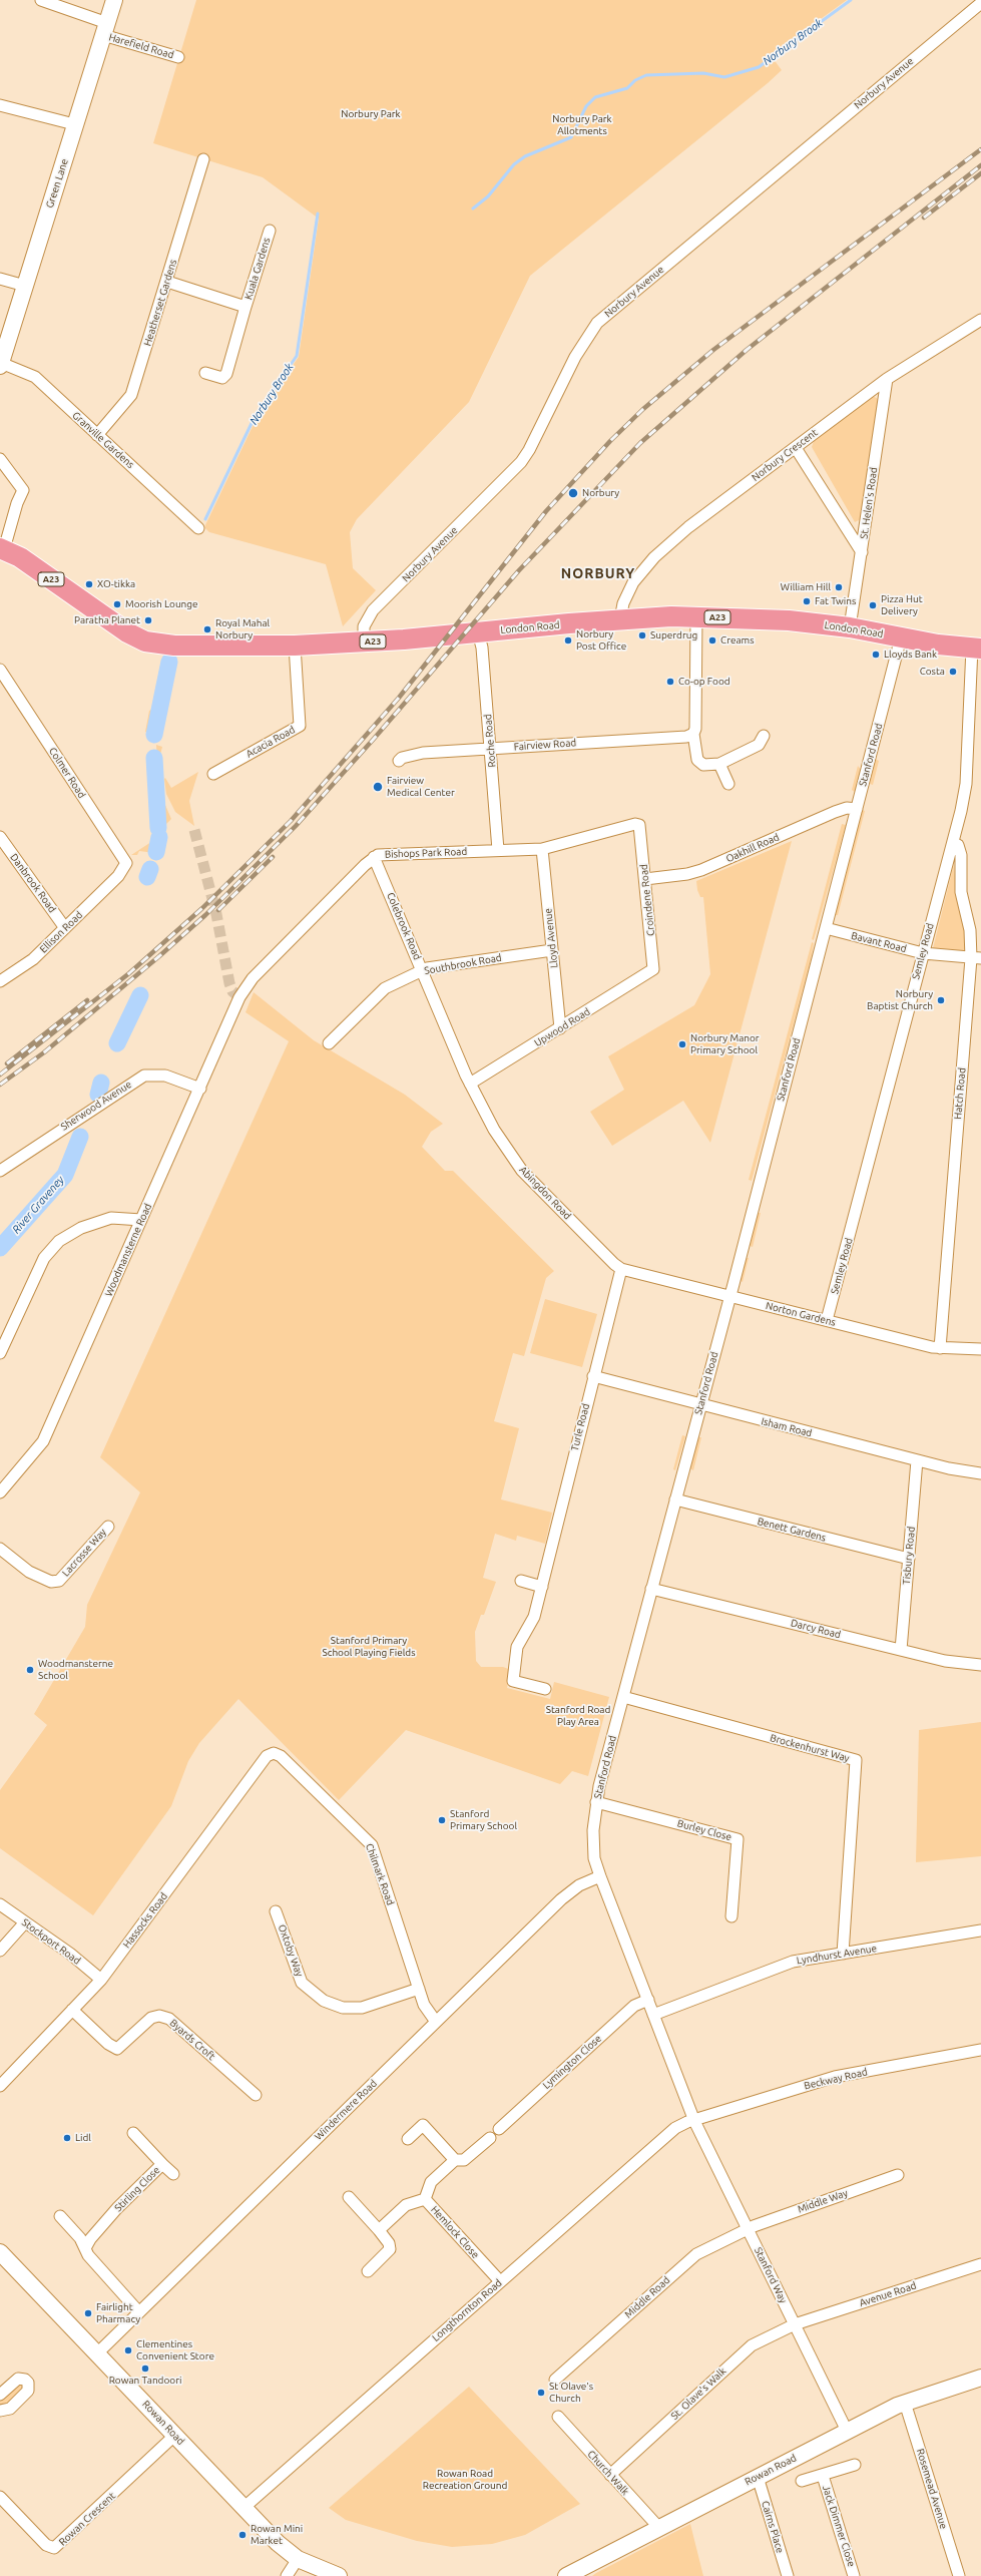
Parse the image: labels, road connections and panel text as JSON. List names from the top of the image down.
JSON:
{
  "streets": {
    "highway": ["A23", "London Road"],
    "main road": ["Green Lane", "Rowan Road"],
    "street": [
      "Harefield Road",
      "Norbury Avenue",
      "Kuala Gardens",
      "Heatherset Gardens",
      "Granville Gardens",
      "Norbury Crescent",
      "St. Helen's Road",
      "Roche Road",
      "Acacia Road",
      "Fairview Road",
      "Stanford Road",
      "Colmer Road",
      "Oakhill Road",
      "Bishops Park Road",
      "Danbrook Road",
      "Croindene Road",
      "Colebrook Road",
      "Ellison Road",
      "Lloyd Avenue",
      "Bavant Road",
      "Semley Road",
      "Southbrook Road",
      "Upwood Road",
      "Hatch Road",
      "Sherwood Avenue",
      "Abingdon Road",
      "Woodmansterne Road",
      "Norton Gardens",
      "Turle Road",
      "Isham Road",
      "Benett Gardens",
      "Lacrosse Way",
      "Tisbury Road",
      "Darcy Road",
      "Brockenhurst Way",
      "Burley Close",
      "Chilmark Road",
      "Hassocks Road",
      "Stockport Road",
      "Oxtoby Way",
      "Lyndhurst Avenue",
      "Byards Croft",
      "Lymington Close",
      "Beckway Road",
      "Windermere Road",
      "Stirling Close",
      "Middle Way",
      "Hemlock Close",
      "Stanford Way",
      "Avenue Road",
      "Middle Road",
      "Longthornton Road",
      "St. Olave's Walk",
      "Church Walk",
      "Rosemead Avenue",
      "Rowan Crescent",
      "Jack Dimmer Close",
      "Cairns Place"
    ]
  },
  "crossings": [
    ["Harefield Road", "Green Lane"],
    ["Norbury Avenue", "London Road"],
    ["Green Lane", "Granville Gardens"],
    ["Kuala Gardens", "Heatherset Gardens"],
    ["Heatherset Gardens", "Granville Gardens"],
    ["Norbury Crescent", "St. Helen's Road"],
    ["Norbury Crescent", "London Road"],
    ["St. Helen's Road", "London Road"],
    ["London Road", "Roche Road"],
    ["London Road", "Acacia Road"],
    ["London Road", "Stanford Road"],
    ["London Road", "Semley Road"],
    ["Roche Road", "Fairview Road"],
    ["Roche Road", "Bishops Park Road"],
    ["Stanford Road", "Oakhill Road"],
    ["Stanford Road", "Bavant Road"],
    ["Stanford Road", "Norton Gardens"],
    ["Stanford Road", "Isham Road"],
    ["Stanford Road", "Benett Gardens"],
    ["Stanford Road", "Darcy Road"],
    ["Stanford Road", "Brockenhurst Way"],
    ["Stanford Road", "Burley Close"],
    ["Stanford Road", "Lyndhurst Avenue"],
    ["Stanford Road", "Lymington Close"],
    ["Stanford Road", "Beckway Road"],
    ["Stanford Road", "Windermere Road"],
    ["Stanford Road", "Stanford Way"],
    ["Stanford Road", "Longthornton Road"],
    ["Colmer Road", "Ellison Road"],
    ["Oakhill Road", "Croindene Road"],
    ["Bishops Park Road", "Croindene Road"],
    ["Bishops Park Road", "Colebrook Road"],
    ["Bishops Park Road", "Lloyd Avenue"],
    ["Bishops Park Road", "Woodmansterne Road"],
    ["Danbrook Road", "Ellison Road"],
    ["Croindene Road", "Upwood Road"],
    ["Colebrook Road", "Southbrook Road"],
    ["Colebrook Road", "Upwood Road"],
    ["Colebrook Road", "Abingdon Road"],
    ["Lloyd Avenue", "Southbrook Road"],
    ["Lloyd Avenue", "Upwood Road"],
    ["Bavant Road", "Semley Road"],
    ["Bavant Road", "Hatch Road"],
    ["Semley Road", "Hatch Road"],
    ["Semley Road", "Norton Gardens"],
    ["Upwood Road", "Abingdon Road"],
    ["Hatch Road", "Norton Gardens"],
    ["Sherwood Avenue", "Woodmansterne Road"],
    ["Abingdon Road", "Norton Gardens"],
    ["Abingdon Road", "Turle Road"],
    ["Norton Gardens", "Turle Road"],
    ["Turle Road", "Isham Road"],
    ["Isham Road", "Tisbury Road"],
    ["Benett Gardens", "Tisbury Road"],
    ["Tisbury Road", "Darcy Road"],
    ["Brockenhurst Way", "Lyndhurst Avenue"],
    ["Chilmark Road", "Hassocks Road"],
    ["Chilmark Road", "Oxtoby Way"],
    ["Chilmark Road", "Windermere Road"],
    ["Hassocks Road", "Stockport Road"],
    ["Hassocks Road", "Byards Croft"],
    ["Beckway Road", "Stanford Way"],
    ["Beckway Road", "Longthornton Road"],
    ["Windermere Road", "Rowan Road"],
    ["Middle Way", "Stanford Way"],
    ["Middle Way", "Middle Road"],
    ["Hemlock Close", "Longthornton Road"],
    ["Stanford Way", "Avenue Road"],
    ["Stanford Way", "Middle Road"],
    ["Stanford Way", "Longthornton Road"],
    ["Stanford Way", "St. Olave's Walk"],
    ["Stanford Way", "Rowan Road"],
    ["Avenue Road", "St. Olave's Walk"],
    ["Longthornton Road", "Rowan Road"],
    ["St. Olave's Walk", "Church Walk"],
    ["Rowan Road", "Church Walk"],
    ["Rowan Road", "Rosemead Avenue"],
    ["Rowan Road", "Rowan Crescent"],
    ["Rowan Road", "Cairns Place"]
  ],
  "districts": ["NORBURY"],
  "water": ["Norbury Brook", "River Graveney"],
  "parks": [
    "Norbury Park",
    "Norbury Park Allotments",
    "Stanford Primary School Playing Fields",
    "Stanford Road Play Area",
    "Rowan Road Recreation Ground"
  ],
  "places": [
    "Norbury",
    "XO-tikka",
    "William Hill",
    "Fat Twins",
    "Moorish Lounge",
    "Pizza Hut Delivery",
    "Paratha Planet",
    "Royal Mahal Norbury",
    "Superdrug",
    "Norbury Post Office",
    "Creams",
    "Lloyds Bank",
    "Costa",
    "Co-op Food",
    "Fairview Medical Center",
    "Norbury Baptist Church",
    "Norbury Manor Primary School",
    "Woodmansterne School",
    "Stanford Primary School",
    "Lidl",
    "Fairlight Pharmacy",
    "Clementines Convenient Store",
    "Rowan Tandoori",
    "St Olave's Church",
    "Rowan Mini Market"
  ]
}
